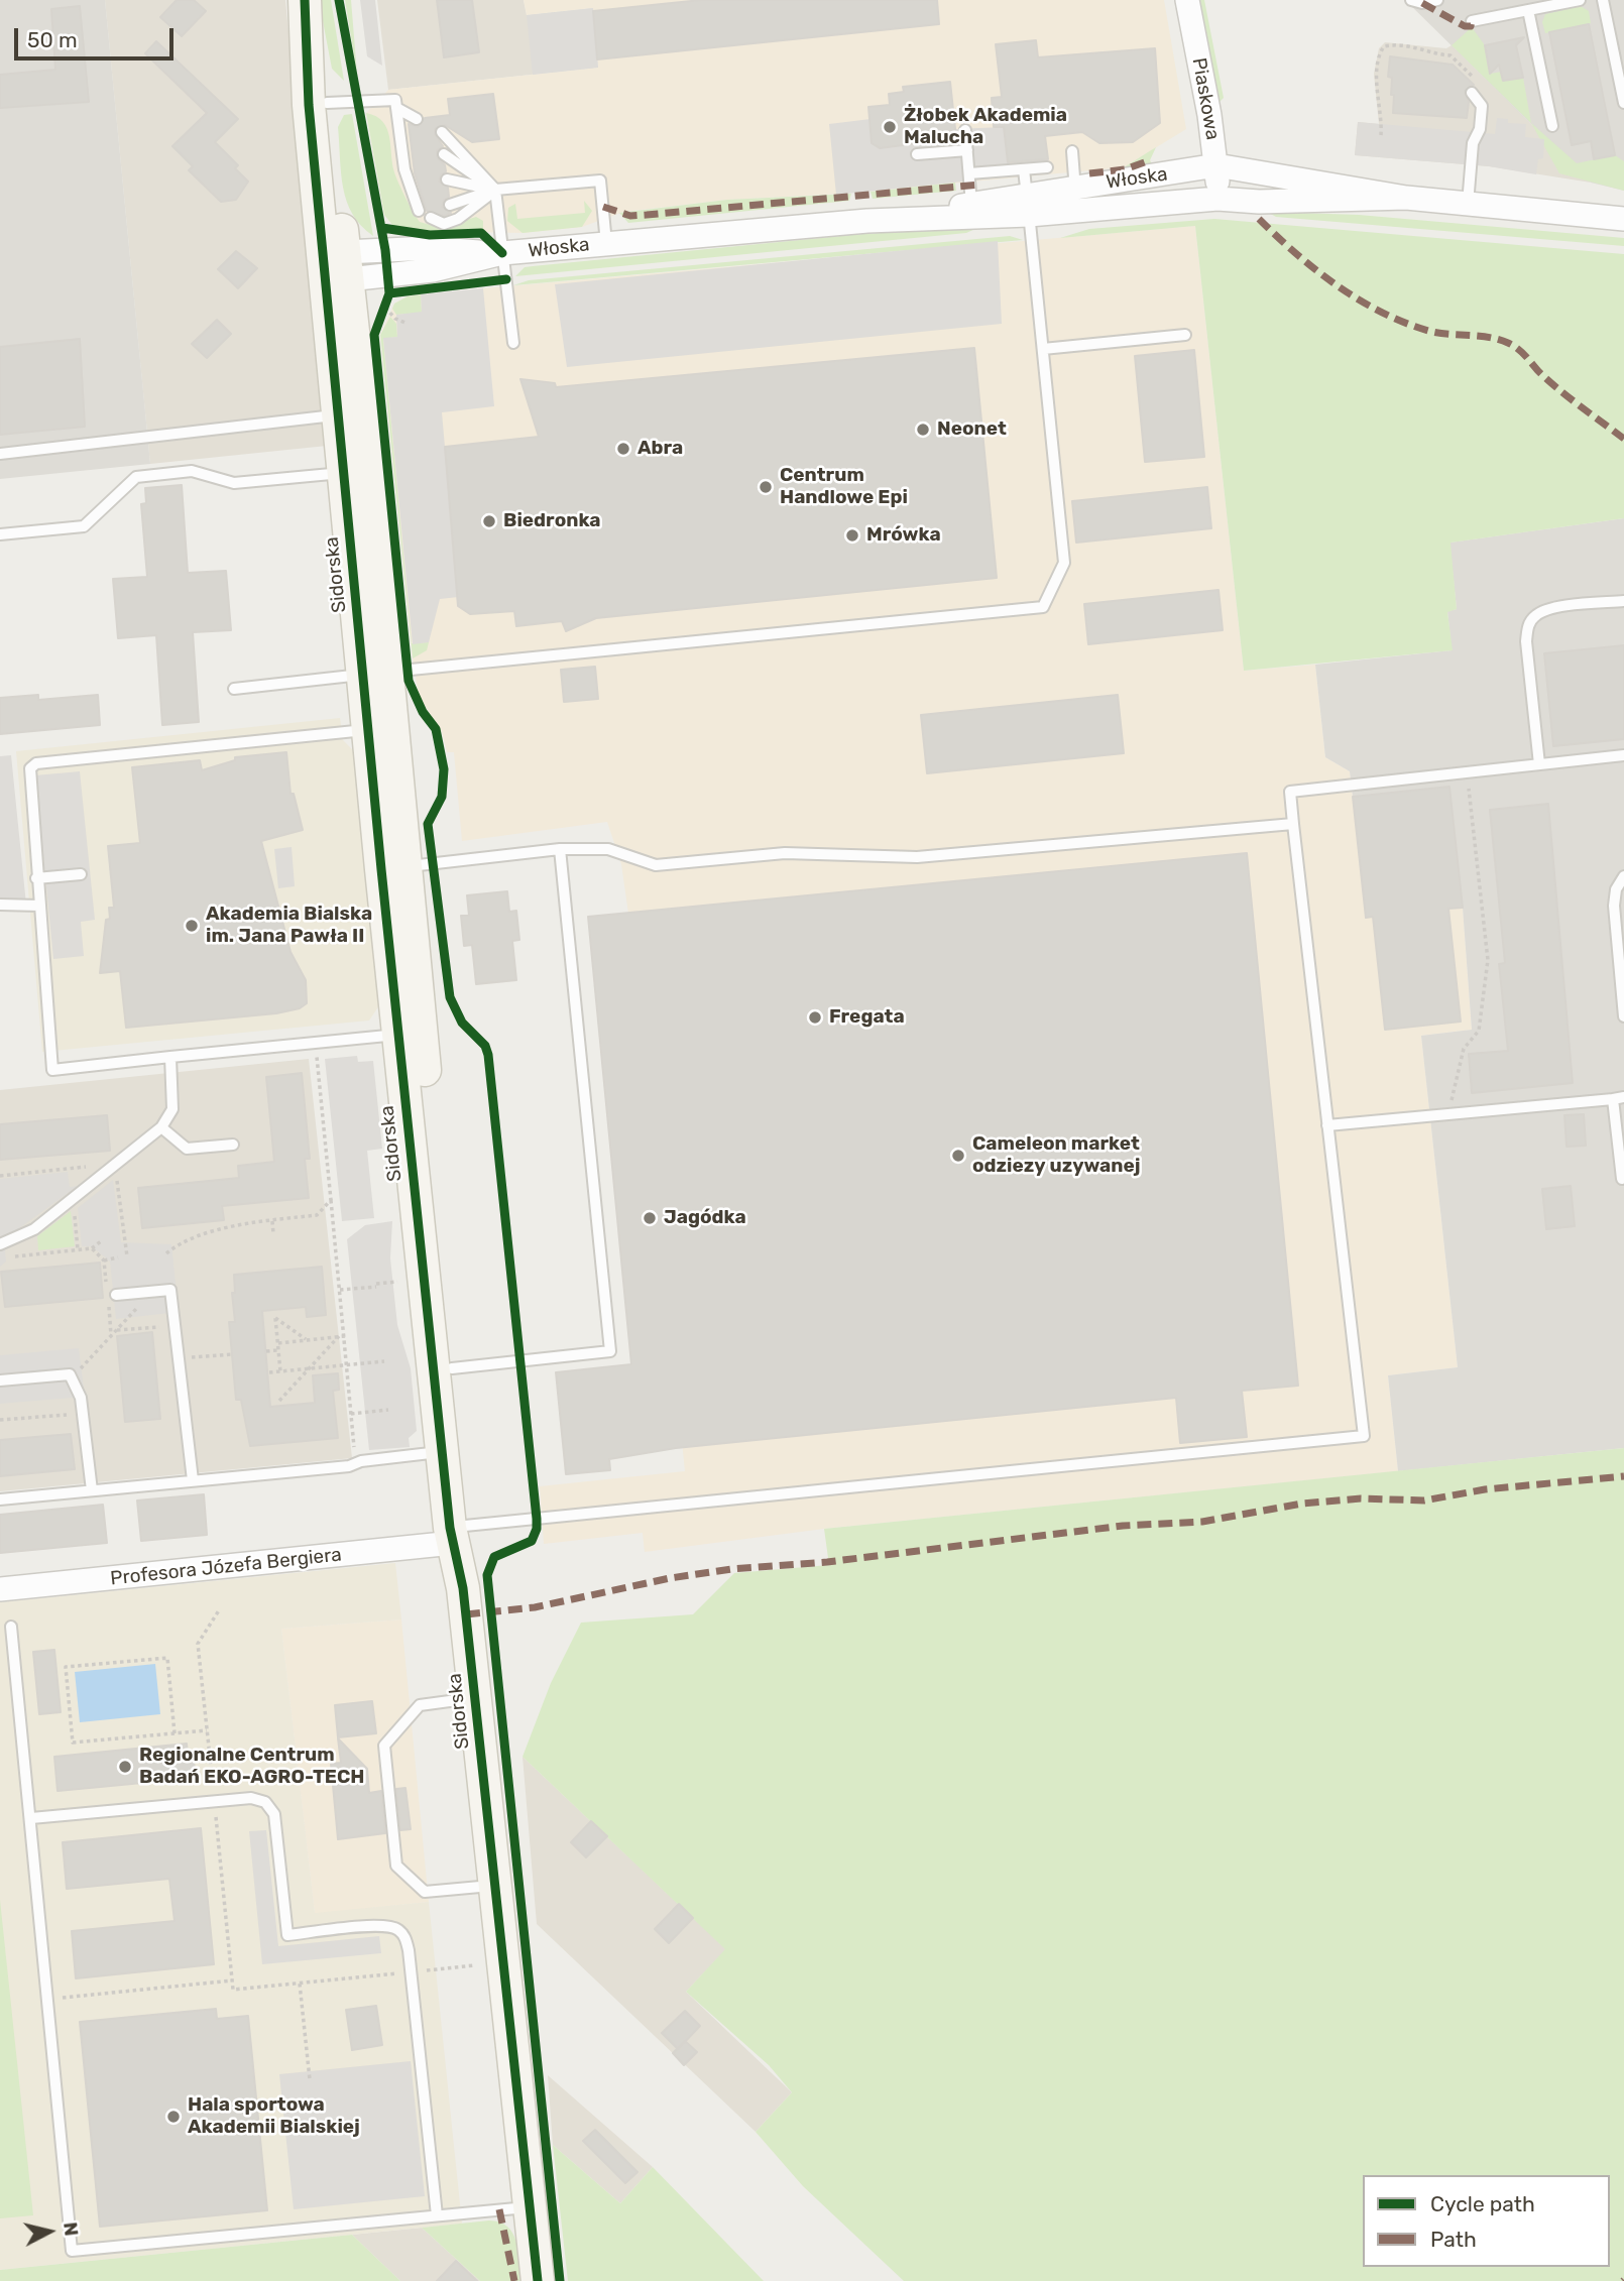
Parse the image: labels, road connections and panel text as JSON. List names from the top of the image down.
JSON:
{
  "streets": {
    "street": [
      "Piaskowa",
      "Włoska",
      "Sidorska",
      "Profesora Józefa Bergiera"
    ]
  },
  "crossings": [
    ["Piaskowa", "Włoska"],
    ["Włoska", "Sidorska"],
    ["Sidorska", "Profesora Józefa Bergiera"]
  ],
  "places": [
    "Żłobek Akademia Malucha",
    "Neonet",
    "Abra",
    "Centrum Handlowe Epi",
    "Biedronka",
    "Mrówka",
    "Akademia Bialska im. Jana Pawła II",
    "Fregata",
    "Cameleon market odziezy uzywanej",
    "Jagódka",
    "Regionalne Centrum Badań EKO-AGRO-TECH",
    "Hala sportowa Akademii Bialskiej"
  ],
  "legend": ["Cycle path", "Path"],
  "scale_bar": "50 m",
  "north": "right"
}
